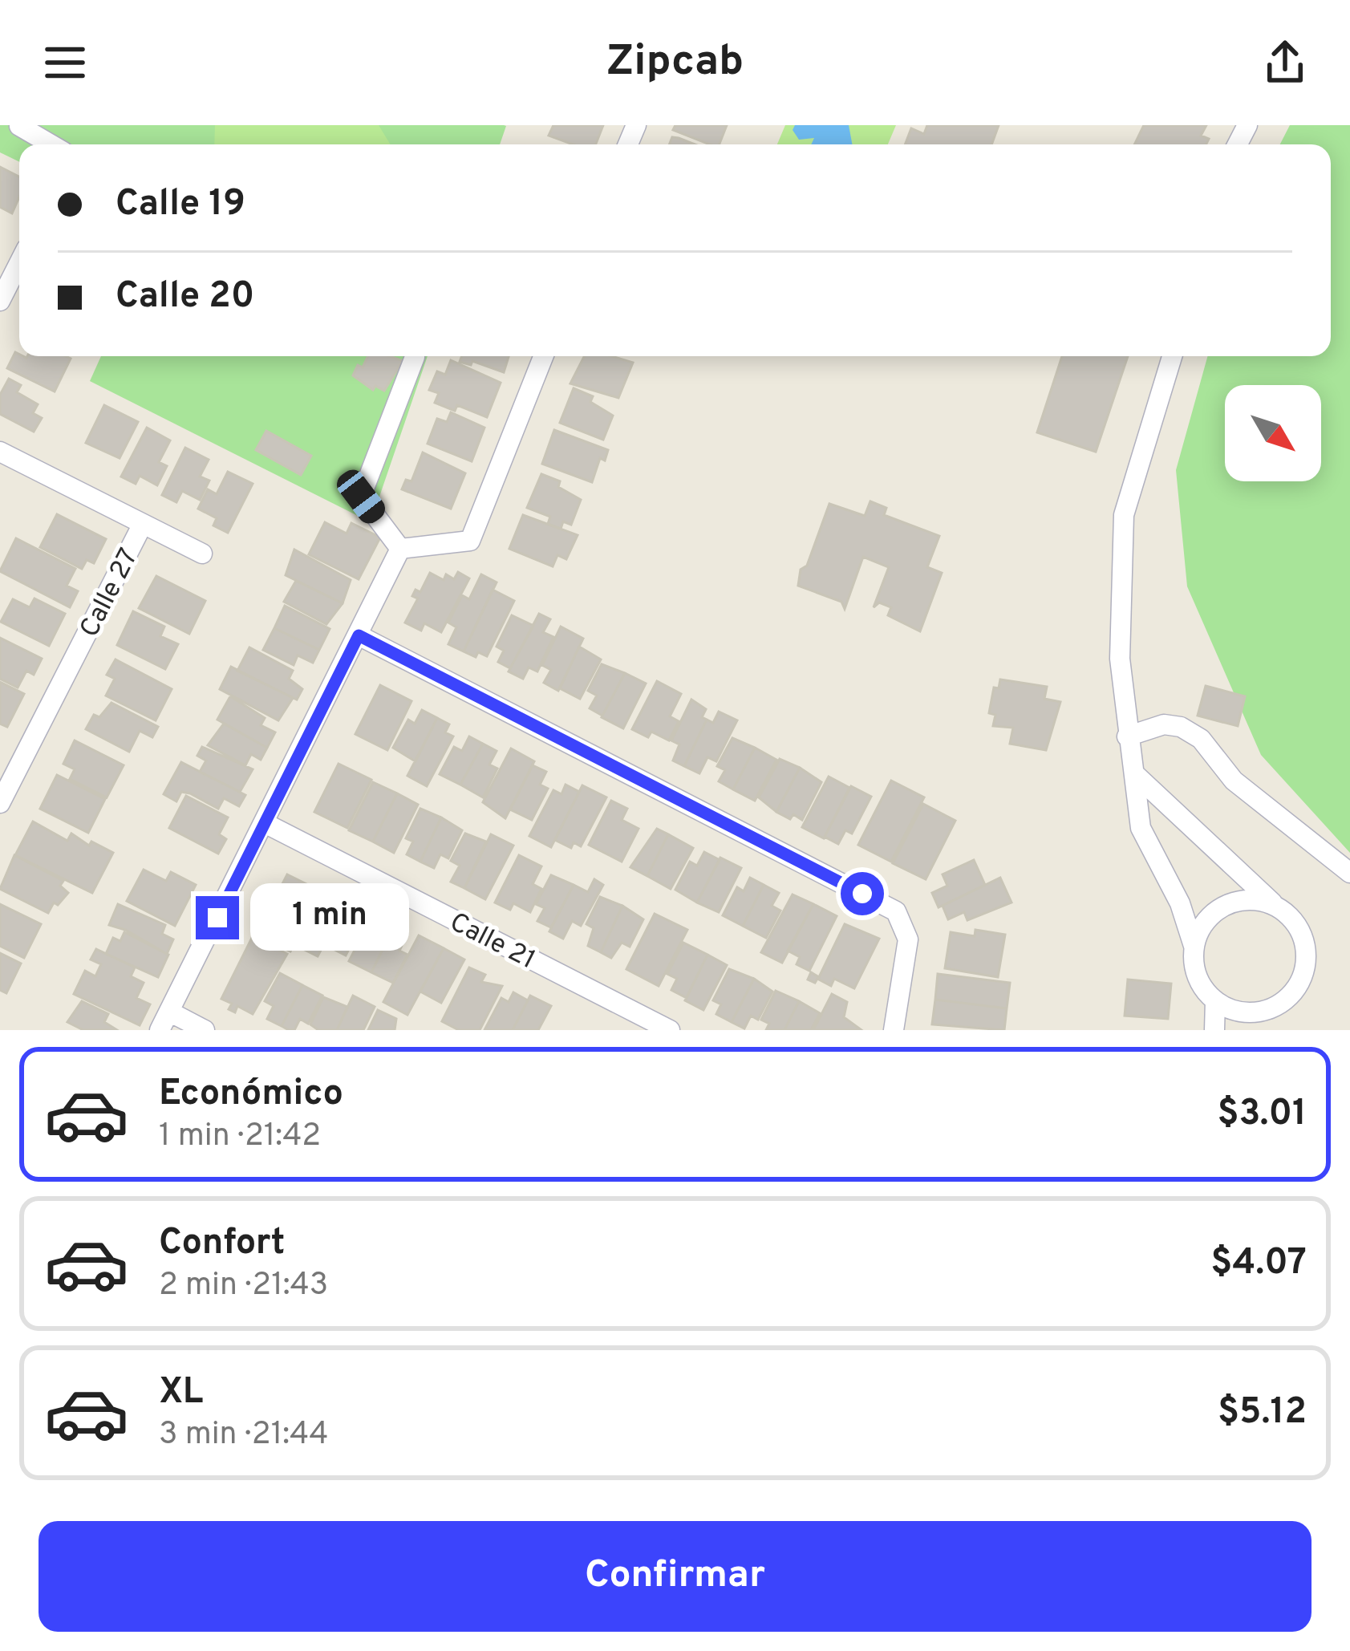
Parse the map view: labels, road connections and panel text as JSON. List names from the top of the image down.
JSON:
{
  "streets": {
    "street": ["Calle 27", "Calle 21"]
  },
  "north": "bottom right",
  "page": {
    "header": "Zipcab",
    "banner": ["Calle 19", "Calle 20"],
    "bubble": "1 min",
    "list": [
      {
        "name": "Económico",
        "note": "1 min · 21:42",
        "value": "$3.01"
      },
      {
        "name": "Confort",
        "note": "2 min · 21:43",
        "value": "$4.07"
      },
      {
        "name": "XL",
        "note": "3 min · 21:44",
        "value": "$5.12"
      }
    ],
    "buttons": "Confirmar"
  }
}
